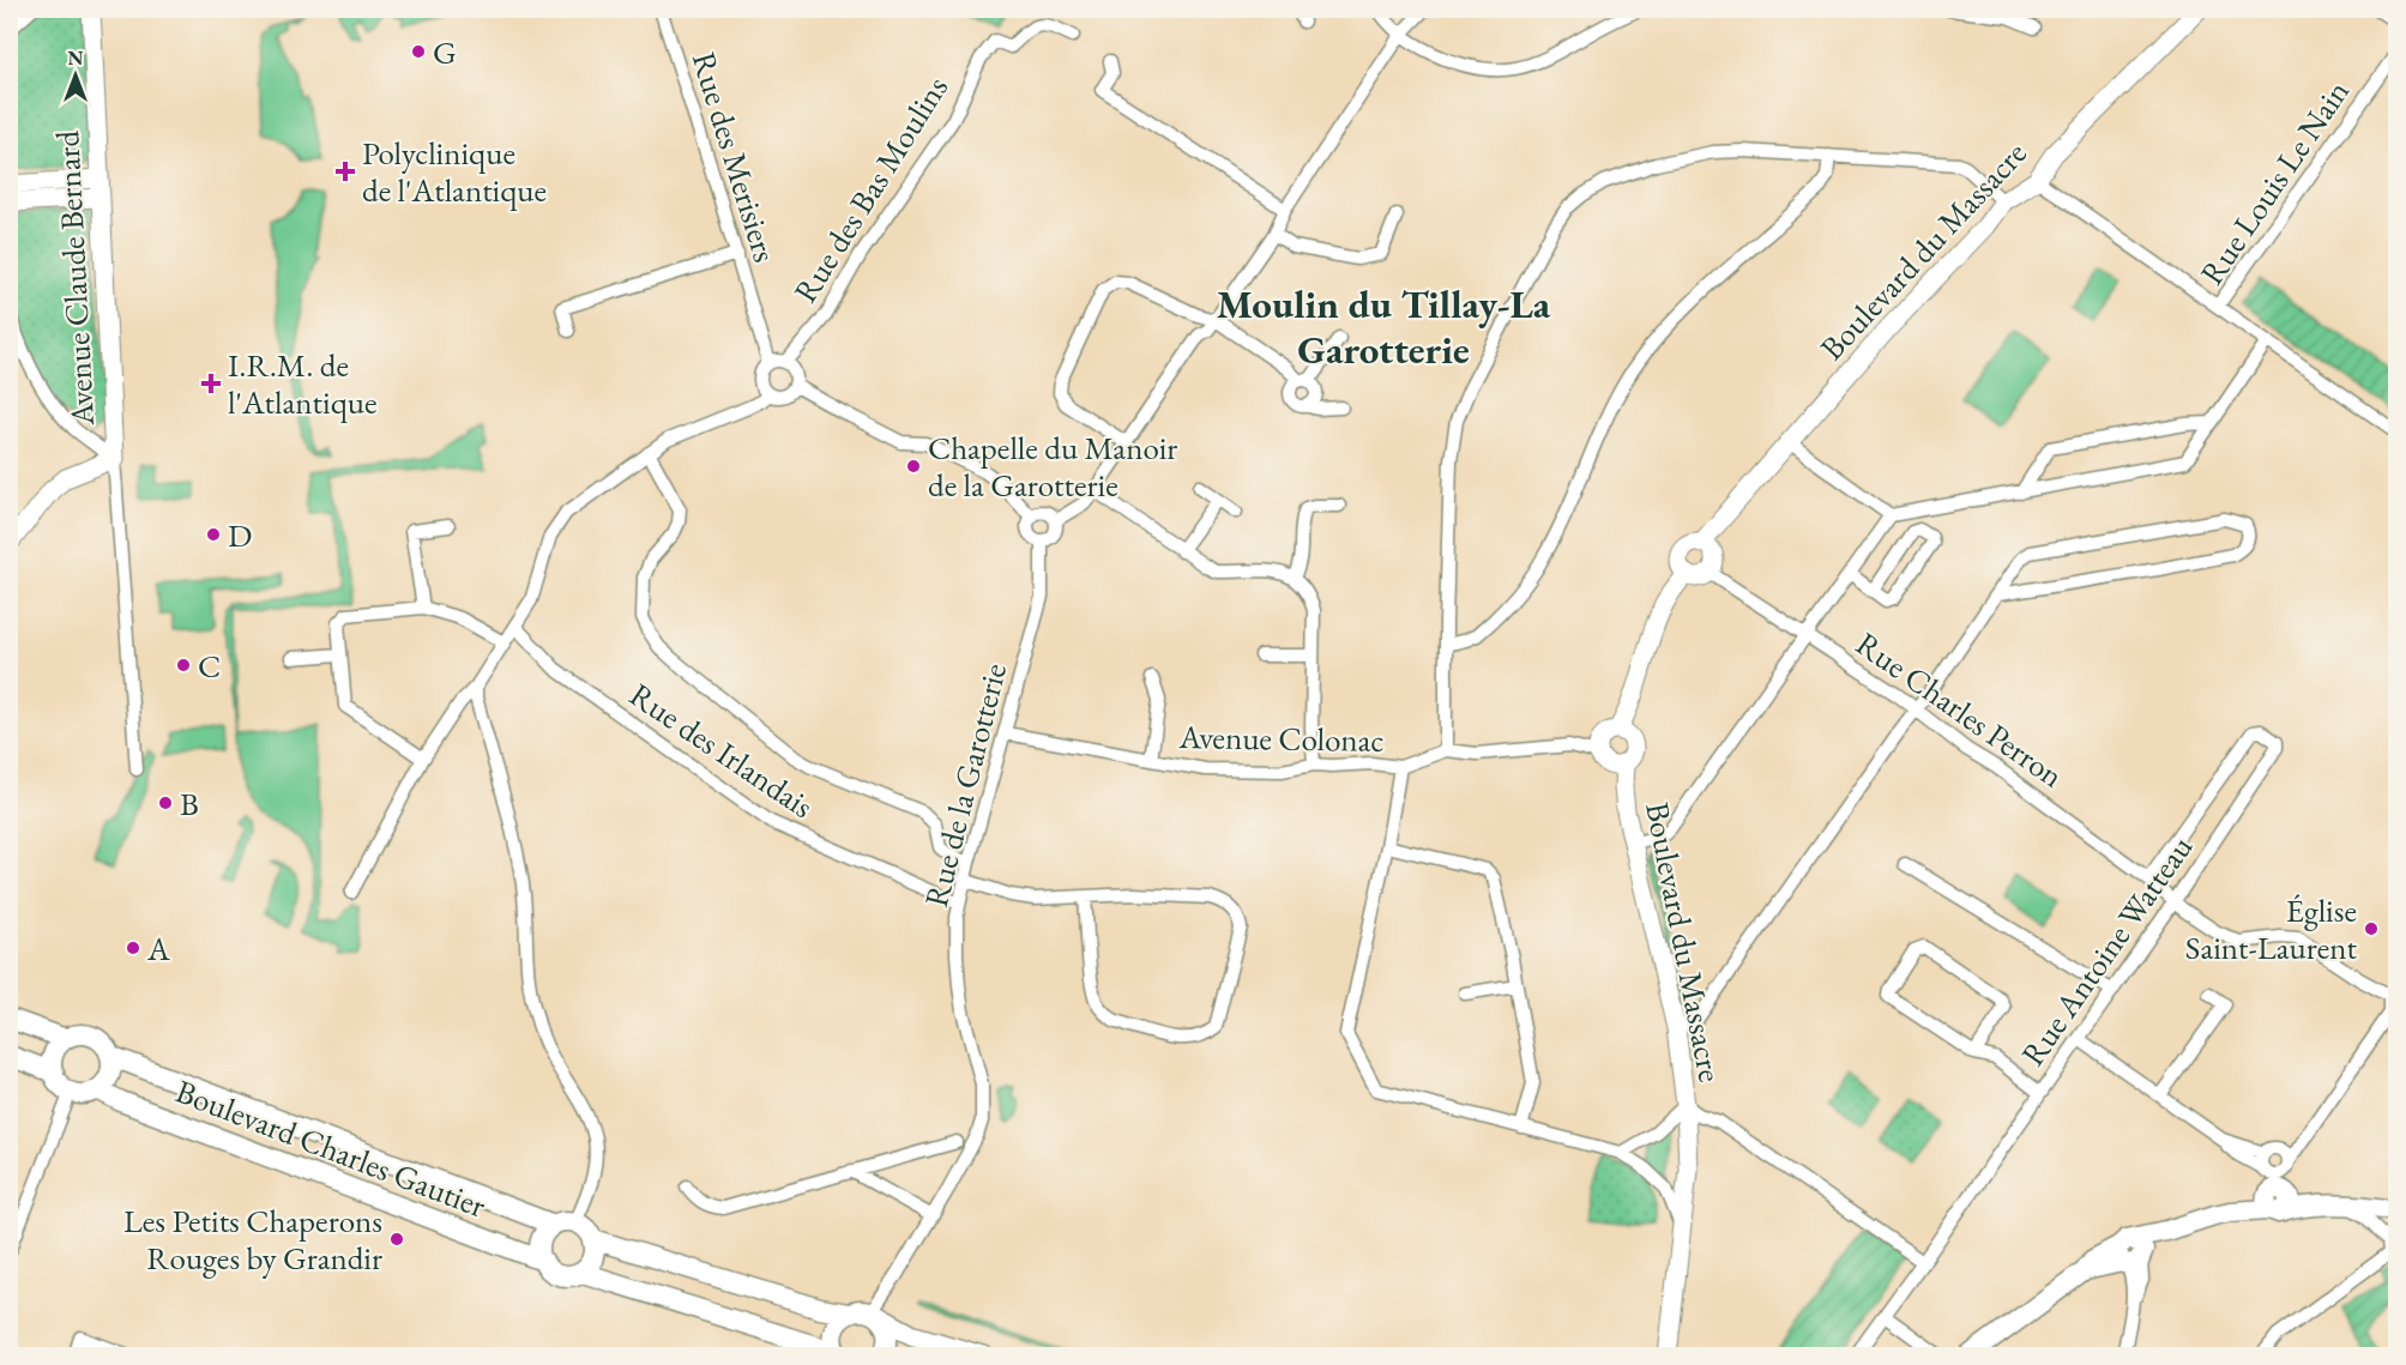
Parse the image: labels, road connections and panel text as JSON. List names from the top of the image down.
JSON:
{
  "streets": {
    "main road": ["Boulevard du Massacre", "Avenue Claude Bernard", "Boulevard Charles Gautier"],
    "street": [
      "Rue des Merisiers",
      "Rue Louis Le Nain",
      "Rue des Bas Moulins",
      "Rue Charles Perron",
      "Avenue Colonac",
      "Rue des Irlandais",
      "Rue de la Garotterie",
      "Rue Antoine Watteau"
    ]
  },
  "crossings": [
    ["Rue des Merisiers", "Rue des Bas Moulins"],
    ["Boulevard du Massacre", "Rue Charles Perron"],
    ["Boulevard du Massacre", "Avenue Colonac"],
    ["Rue Charles Perron", "Rue Antoine Watteau"],
    ["Avenue Colonac", "Rue de la Garotterie"],
    ["Rue des Irlandais", "Rue de la Garotterie"]
  ],
  "districts": ["Moulin du Tillay-La Garotterie"],
  "places": {
    "other": [
      "G",
      "Chapelle du Manoir de la Garotterie",
      "D",
      "C",
      "B",
      "Église Saint-Laurent",
      "A",
      "Les Petits Chaperons Rouges by Grandir"
    ],
    "health": ["Polyclinique de l'Atlantique", "I.R.M. de l'Atlantique"]
  },
  "north": "top"
}
